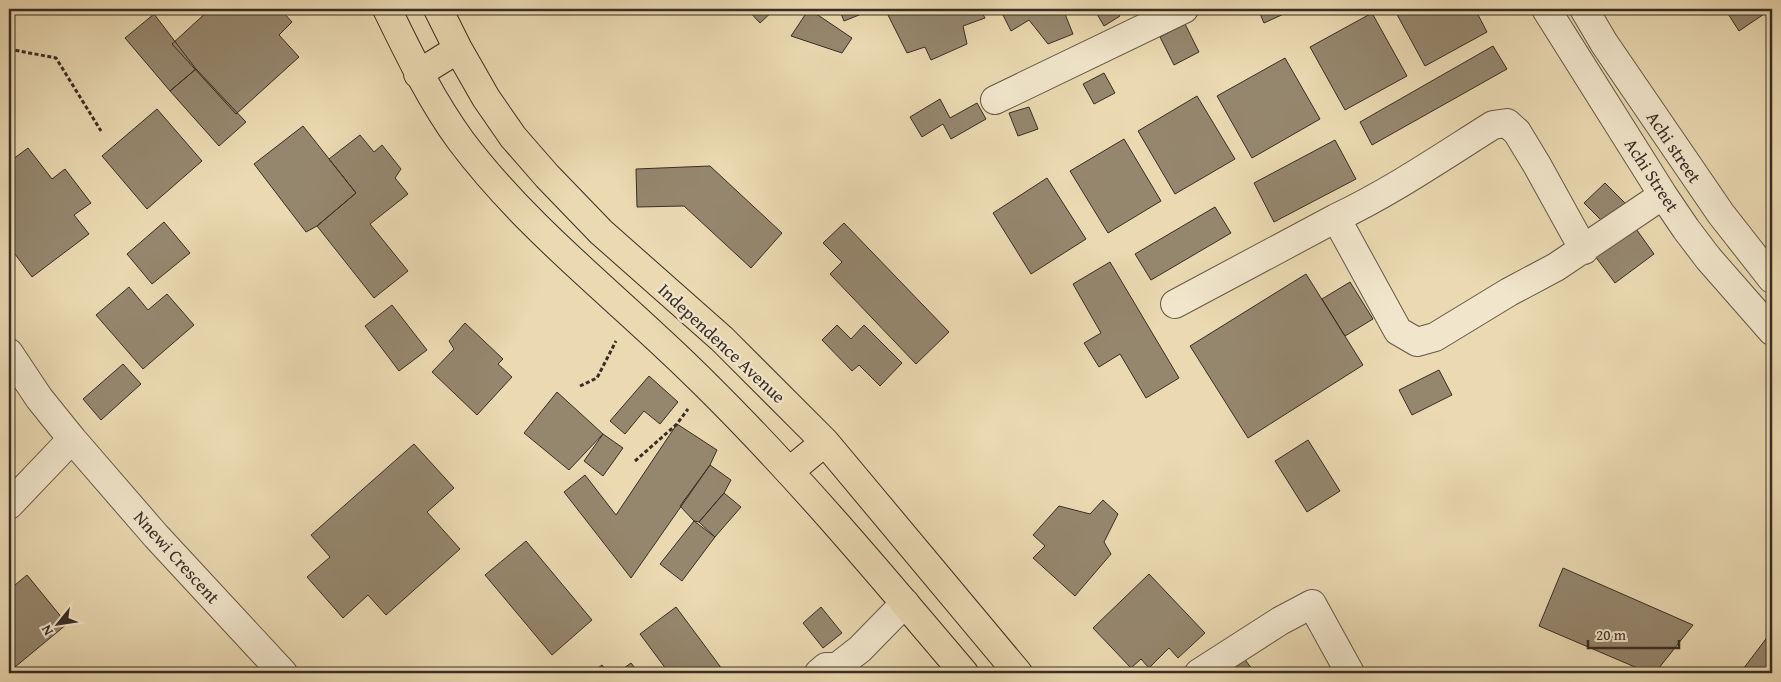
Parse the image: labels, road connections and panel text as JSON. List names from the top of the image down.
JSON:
{
  "streets": {
    "main road": ["Independence Avenue"],
    "street": ["Achi street", "Achi Street", "Nnewi Crescent"]
  },
  "scale_bar": "20 m",
  "north": "bottom left"
}
